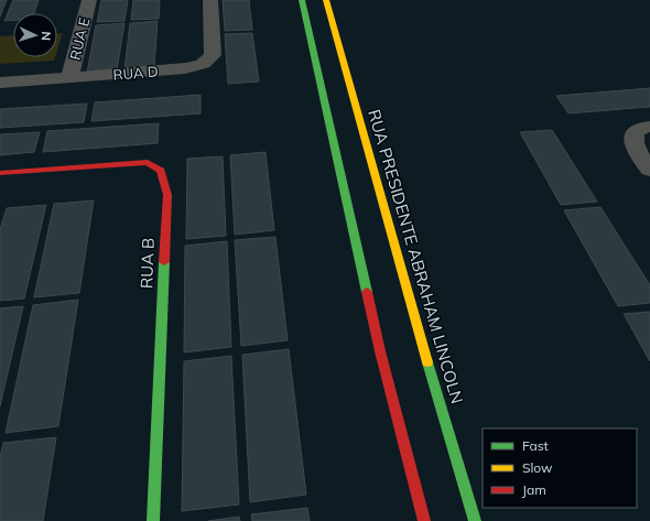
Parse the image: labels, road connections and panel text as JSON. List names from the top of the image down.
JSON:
{
  "streets": {
    "street": [
      "RUA E",
      "RUA D",
      "RUA PRESIDENTE ABRAHAM LINCOLN",
      "RUA B"
    ]
  },
  "crossings": [
    ["RUA E", "RUA D"]
  ],
  "legend": ["Fast", "Slow", "Jam"],
  "north": "right"
}
